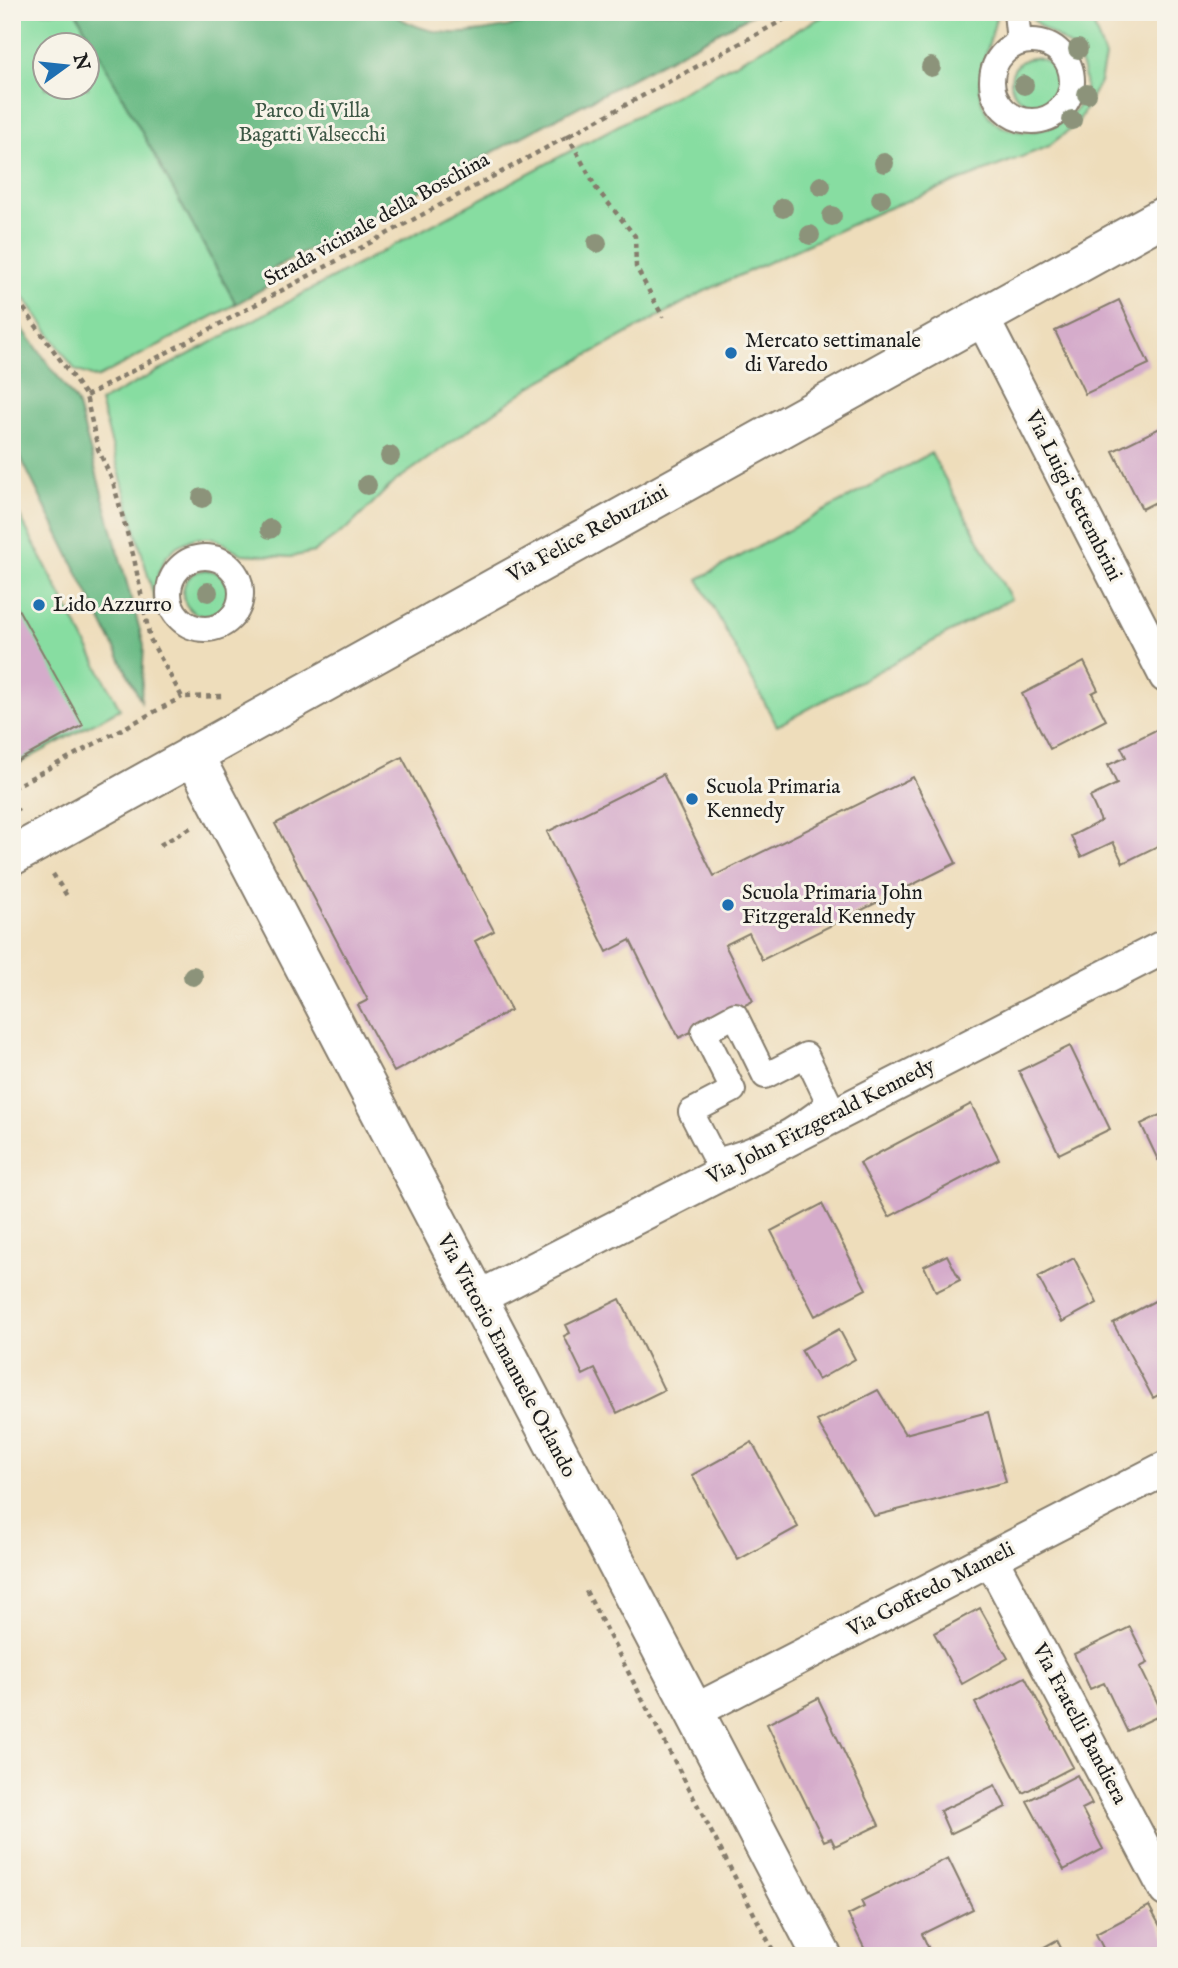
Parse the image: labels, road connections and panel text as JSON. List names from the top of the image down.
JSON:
{
  "streets": {
    "street": [
      "Via Luigi Settembrini",
      "Via Felice Rebuzzini",
      "Via John Fitzgerald Kennedy",
      "Via Vittorio Emanuele Orlando",
      "Via Goffredo Mameli",
      "Via Fratelli Bandiera"
    ],
    "path": ["Strada vicinale della Boschina"]
  },
  "crossings": [
    ["Via Luigi Settembrini", "Via Felice Rebuzzini"],
    ["Via Felice Rebuzzini", "Via Vittorio Emanuele Orlando"],
    ["Via John Fitzgerald Kennedy", "Via Vittorio Emanuele Orlando"],
    ["Via Vittorio Emanuele Orlando", "Via Goffredo Mameli"],
    ["Via Goffredo Mameli", "Via Fratelli Bandiera"]
  ],
  "parks": ["Parco di Villa Bagatti Valsecchi"],
  "places": [
    "Mercato settimanale di Varedo",
    "Lido Azzurro",
    "Scuola Primaria Kennedy",
    "Scuola Primaria John Fitzgerald Kennedy"
  ],
  "north": "right"
}
